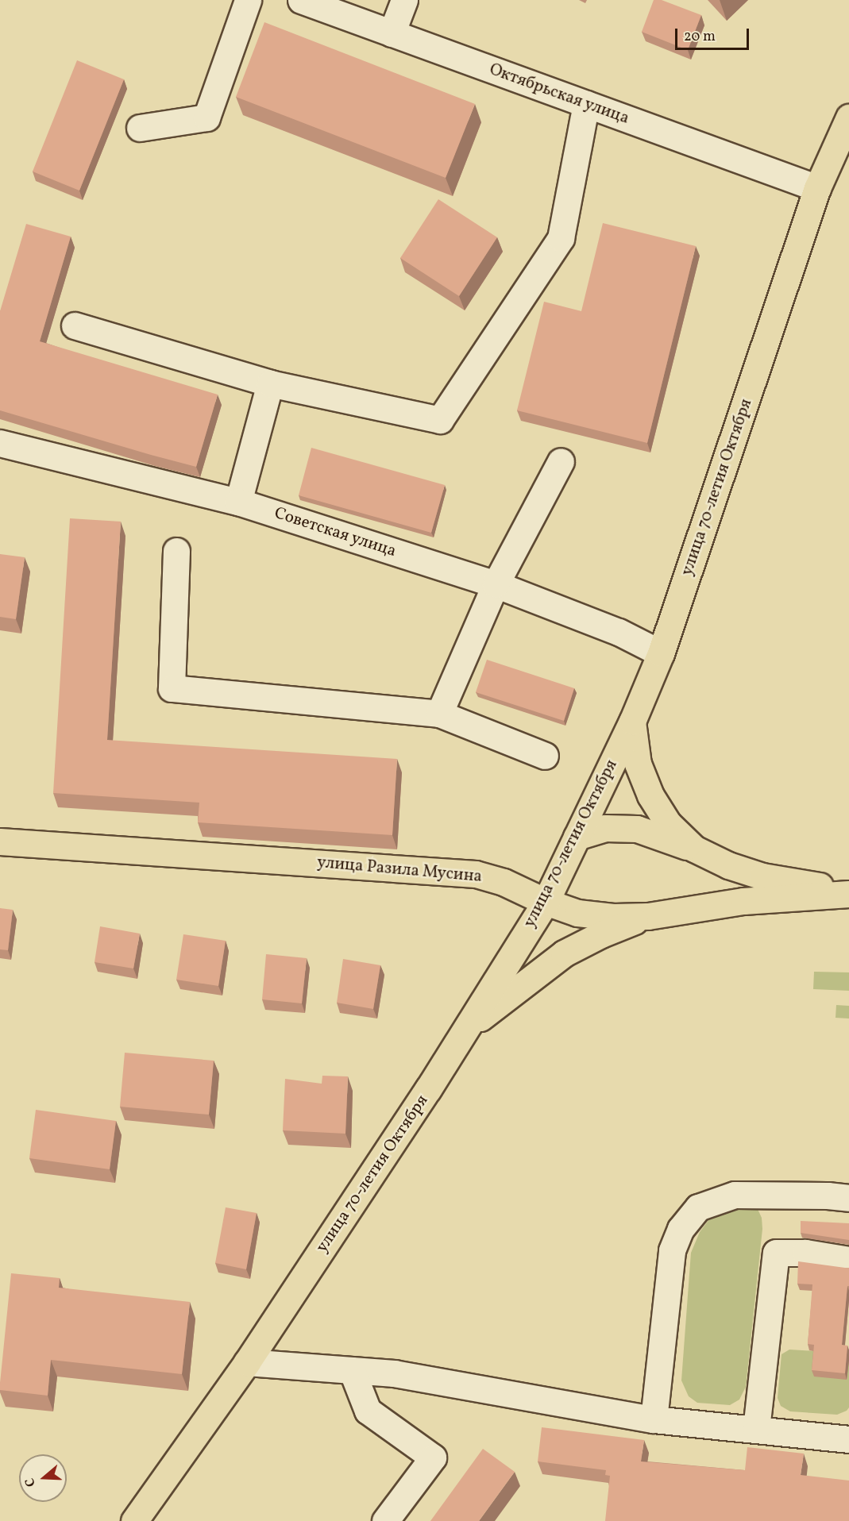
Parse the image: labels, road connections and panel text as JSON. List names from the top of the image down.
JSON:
{
  "streets": {
    "main road": ["улица 70-летия Октября", "улица Разила Мусина"],
    "street": ["Октябрьская улица", "Советская улица"]
  },
  "crossings": [
    ["Октябрьская улица", "улица 70-летия Октября"],
    ["улица 70-летия Октября", "Советская улица"],
    ["улица 70-летия Октября", "улица Разила Мусина"]
  ],
  "scale_bar": "20 m",
  "north": "left"
}
